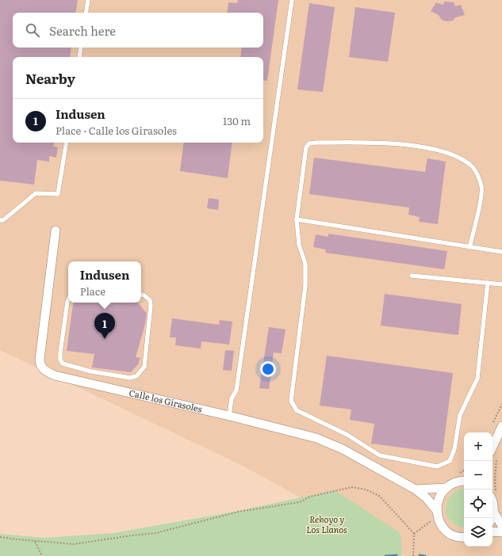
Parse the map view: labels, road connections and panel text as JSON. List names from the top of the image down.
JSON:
{
  "streets": {
    "street": ["Calle los Girasoles"]
  },
  "parks": ["Rehoyo y Los Llanos"],
  "page": {
    "search": "Search here",
    "heading": "Nearby",
    "list": [
      {
        "mark": "1",
        "name": "Indusen",
        "note": "Place · Calle los Girasoles",
        "value": "130 m"
      }
    ],
    "popup": ["Indusen", "Place"],
    "pins": "1",
    "map_buttons": ["+", "−"]
  }
}
